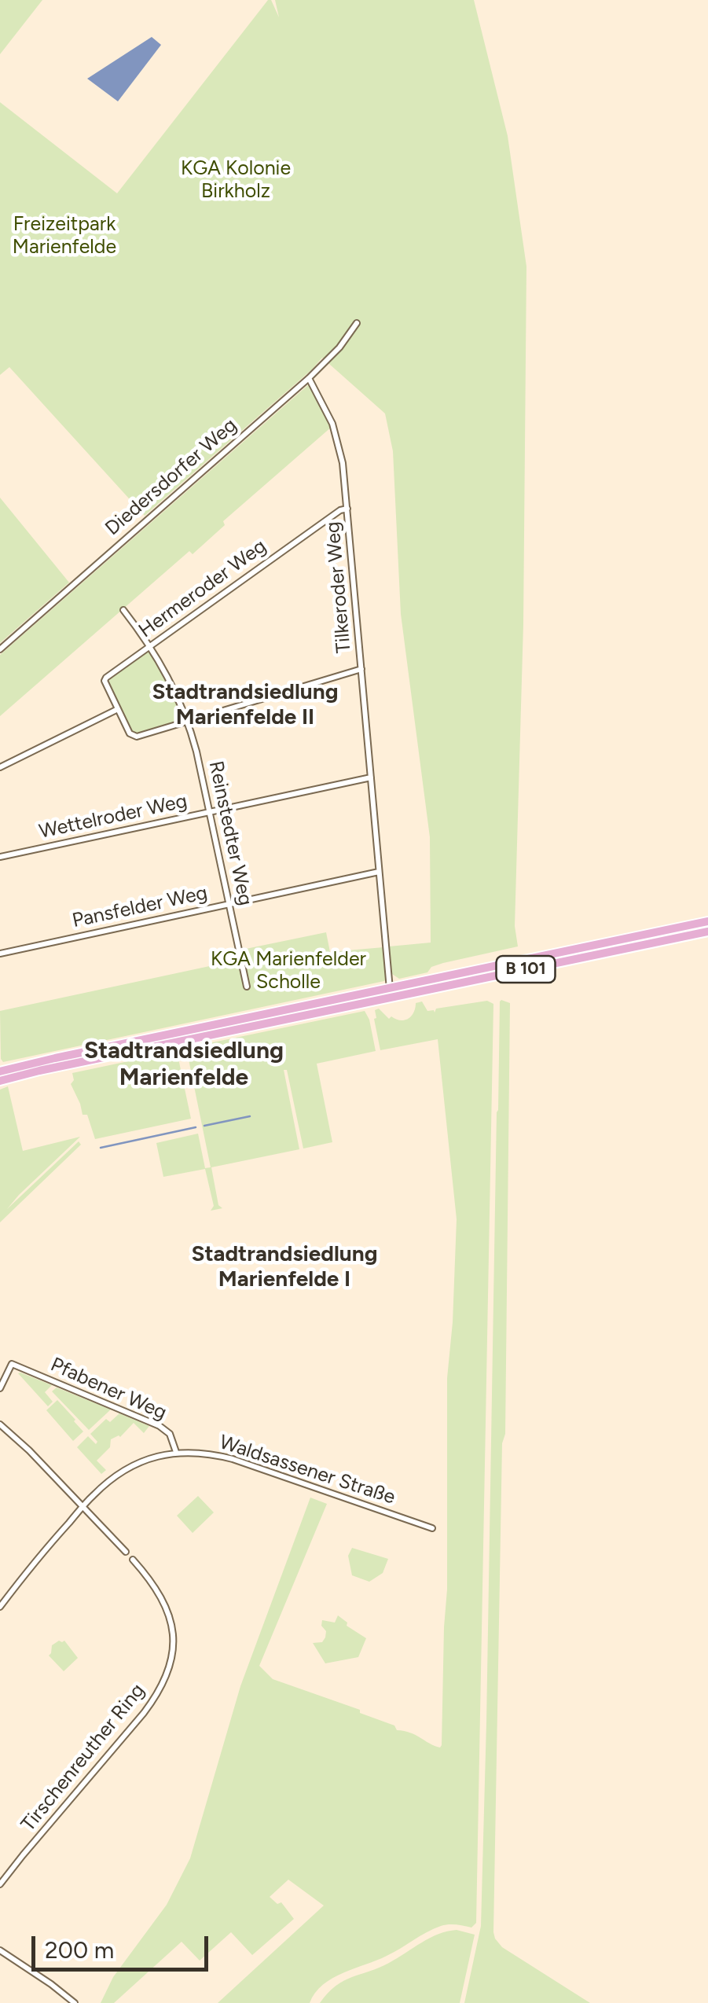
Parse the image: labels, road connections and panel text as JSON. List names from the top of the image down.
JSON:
{
  "streets": {
    "main road": ["B 101"],
    "street": [
      "Diedersdorfer Weg",
      "Tilkeroder Weg",
      "Hermeroder Weg",
      "Wettelroder Weg",
      "Reinstedter Weg",
      "Pansfelder Weg",
      "Pfabener Weg",
      "Waldsassener Straße",
      "Tirschenreuther Ring"
    ]
  },
  "crossings": [
    ["Diedersdorfer Weg", "Tilkeroder Weg"],
    ["Tilkeroder Weg", "Hermeroder Weg"],
    ["Tilkeroder Weg", "Wettelroder Weg"],
    ["Tilkeroder Weg", "Pansfelder Weg"],
    ["Tilkeroder Weg", "B 101"],
    ["Hermeroder Weg", "Reinstedter Weg"],
    ["Wettelroder Weg", "Reinstedter Weg"],
    ["Reinstedter Weg", "Pansfelder Weg"],
    ["Pfabener Weg", "Waldsassener Straße"]
  ],
  "districts": ["Stadtrandsiedlung Marienfelde II", "Stadtrandsiedlung Marienfelde", "Stadtrandsiedlung Marienfelde I"],
  "parks": ["KGA Kolonie Birkholz", "Freizeitpark Marienfelde", "KGA Marienfelder Scholle"],
  "scale_bar": "200 m"
}
